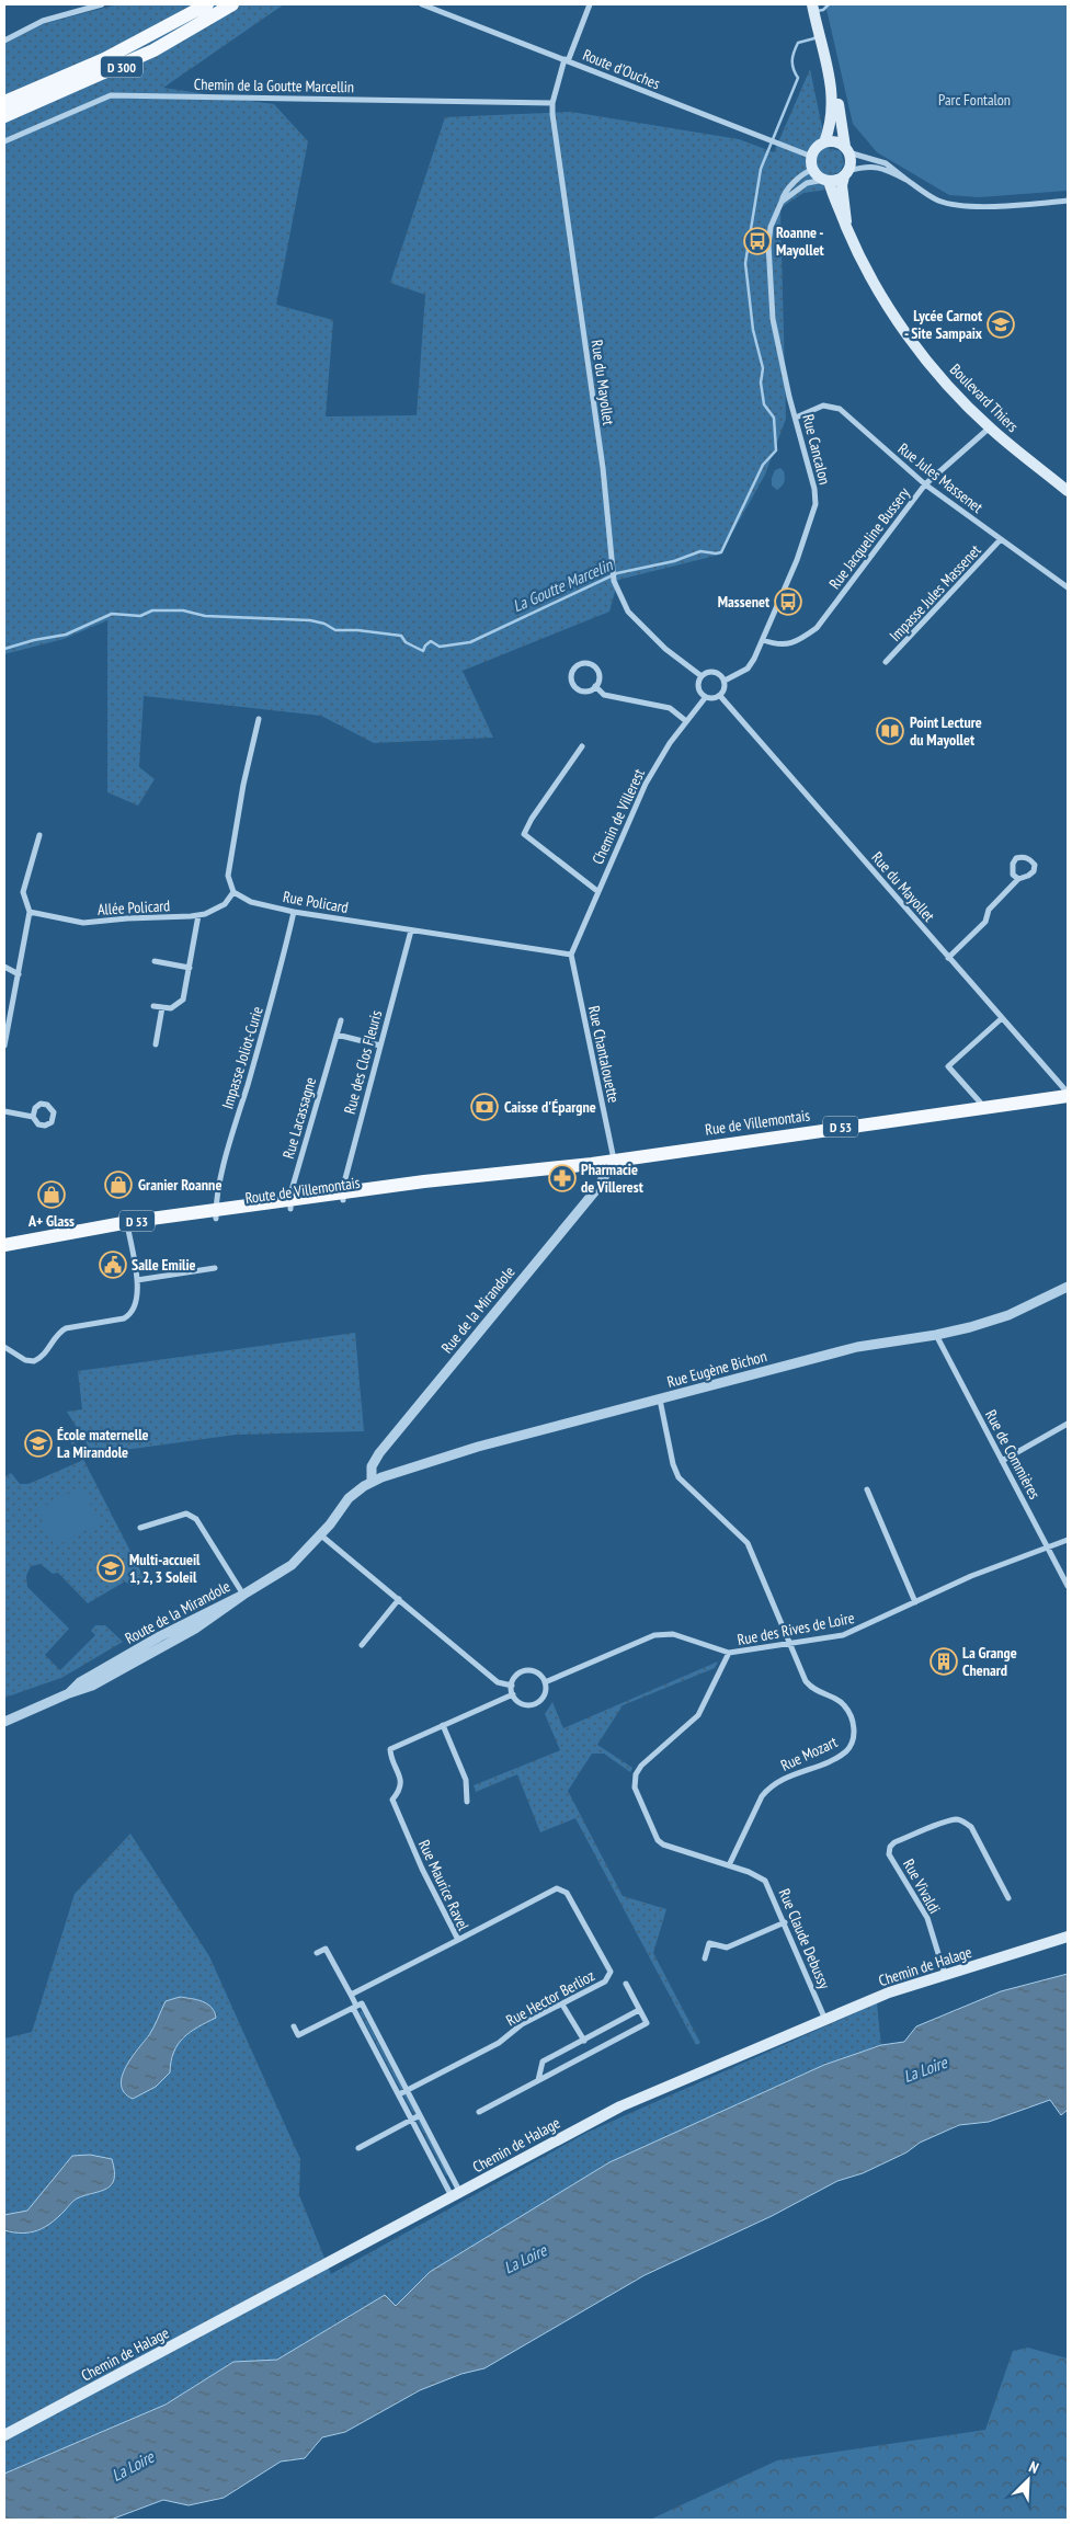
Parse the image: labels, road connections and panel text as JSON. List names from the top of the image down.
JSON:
{
  "streets": {
    "main road": [
      "D 300",
      "Boulevard Thiers",
      "Rue de Villemontais",
      "D 53",
      "Route de Villemontais",
      "Chemin de Halage"
    ],
    "street": [
      "Route d'Ouches",
      "Chemin de la Goutte Marcellin",
      "Rue du Mayollet",
      "Rue Cancalon",
      "Rue Jules Massenet",
      "Rue Jacqueline Bussery",
      "Impasse Jules Massenet",
      "Chemin de Villerest",
      "Rue Policard",
      "Allée Policard",
      "Rue Chantalouette",
      "Impasse Joliot-Curie",
      "Rue des Clos Fleuris",
      "Rue Lacassagne",
      "Rue de la Mirandole",
      "Rue Eugène Bichon",
      "Rue de Commières",
      "Route de la Mirandole",
      "Rue des Rives de Loire",
      "Rue Mozart",
      "Rue Maurice Ravel",
      "Rue Vivaldi",
      "Rue Claude Debussy",
      "Rue Hector Berlioz"
    ]
  },
  "crossings": [
    ["Route d'Ouches", "Rue du Mayollet"],
    ["Route d'Ouches", "Boulevard Thiers"],
    ["Route d'Ouches", "Rue Cancalon"],
    ["Chemin de la Goutte Marcellin", "Rue du Mayollet"],
    ["Rue du Mayollet", "Rue Cancalon"],
    ["Rue du Mayollet", "Chemin de Villerest"],
    ["Rue du Mayollet", "Rue de Villemontais"],
    ["Boulevard Thiers", "Rue Cancalon"],
    ["Boulevard Thiers", "Rue Jacqueline Bussery"],
    ["Rue Cancalon", "Rue Jules Massenet"],
    ["Rue Cancalon", "Rue Jacqueline Bussery"],
    ["Rue Cancalon", "Chemin de Villerest"],
    ["Rue Jules Massenet", "Rue Jacqueline Bussery"],
    ["Rue Jules Massenet", "Impasse Jules Massenet"],
    ["Chemin de Villerest", "Rue Policard"],
    ["Chemin de Villerest", "Rue Chantalouette"],
    ["Rue Policard", "Allée Policard"],
    ["Rue Policard", "Rue Chantalouette"],
    ["Rue Policard", "Impasse Joliot-Curie"],
    ["Rue Policard", "Rue des Clos Fleuris"],
    ["Rue Chantalouette", "Rue de Villemontais"],
    ["Rue Chantalouette", "Route de Villemontais"],
    ["Rue Chantalouette", "Rue de la Mirandole"],
    ["Impasse Joliot-Curie", "Route de Villemontais"],
    ["Rue des Clos Fleuris", "Route de Villemontais"],
    ["Rue Lacassagne", "Route de Villemontais"],
    ["Rue de Villemontais", "Route de Villemontais"],
    ["Rue de Villemontais", "Rue de la Mirandole"],
    ["Route de Villemontais", "Rue de la Mirandole"],
    ["Rue de la Mirandole", "Rue Eugène Bichon"],
    ["Rue Eugène Bichon", "Rue de Commières"],
    ["Rue Eugène Bichon", "Route de la Mirandole"],
    ["Rue de Commières", "Rue des Rives de Loire"],
    ["Rue des Rives de Loire", "Rue Mozart"],
    ["Rue des Rives de Loire", "Rue Claude Debussy"],
    ["Rue Mozart", "Rue Claude Debussy"],
    ["Rue Maurice Ravel", "Rue Hector Berlioz"],
    ["Rue Vivaldi", "Chemin de Halage"],
    ["Rue Claude Debussy", "Chemin de Halage"]
  ],
  "water": ["La Goutte Marcelin", "La Loire"],
  "parks": ["Parc Fontalon"],
  "places": {
    "bus stop": ["Roanne - Mayollet", "Massenet"],
    "school or university": ["Lycée Carnot - Site Sampaix", "École maternelle La Mirandole", "Multi-accueil 1, 2, 3 Soleil"],
    "library": ["Point Lecture du Mayollet"],
    "bank": ["Caisse d'Épargne"],
    "pharmacy": ["Pharmacie de Villerest"],
    "shop": ["Granier Roanne", "A+ Glass"],
    "public building": ["Salle Emilie"],
    "building": ["La Grange Chenard"]
  },
  "north": "top right"
}
